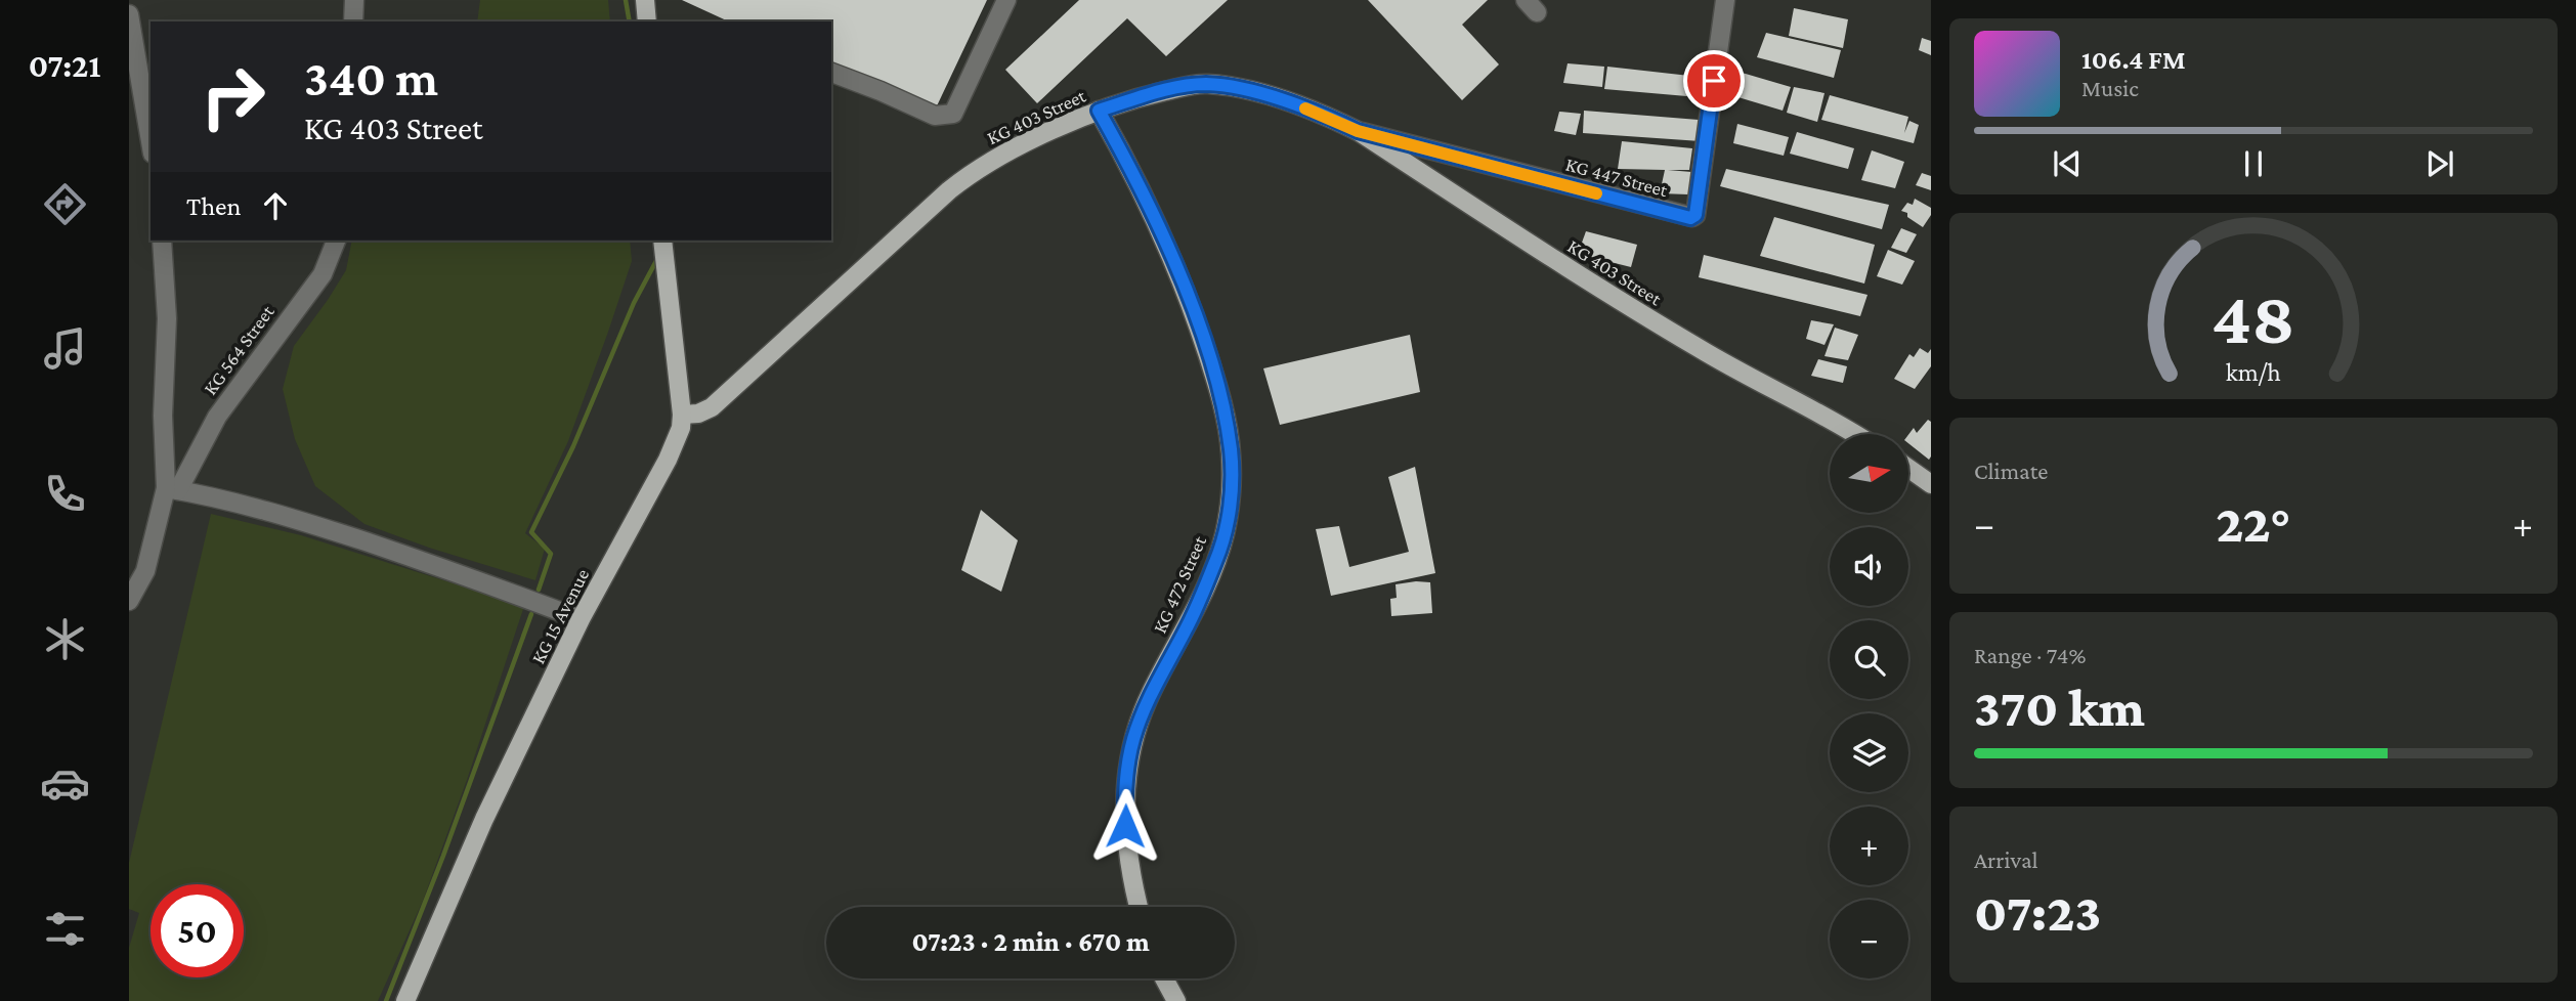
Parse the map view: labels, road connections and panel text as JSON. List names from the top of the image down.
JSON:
{
  "streets": {
    "main road": ["KG 403 Street", "KG 472 Street", "KG 15 Avenue"],
    "street": ["KG 447 Street", "KG 564 Street"]
  },
  "crossings": [
    ["KG 403 Street", "KG 447 Street"],
    ["KG 403 Street", "KG 472 Street"],
    ["KG 403 Street", "KG 15 Avenue"]
  ],
  "north": "right",
  "page": {
    "tabs": "07:21",
    "turn": ["340 m", "KG 403 Street"],
    "song": ["106.4 FM", "Music"],
    "then": "Then",
    "tile": [
      "Climate",
      ["Range · 74%", "370 km"],
      ["Arrival", "07:23"]
    ],
    "map_buttons": ["+", "−"],
    "heat": ["−", "22°", "+"],
    "limit": "50",
    "trip": "07:23 · 2 min · 670 m",
    "gauge": ["48", "km/h"]
  }
}
